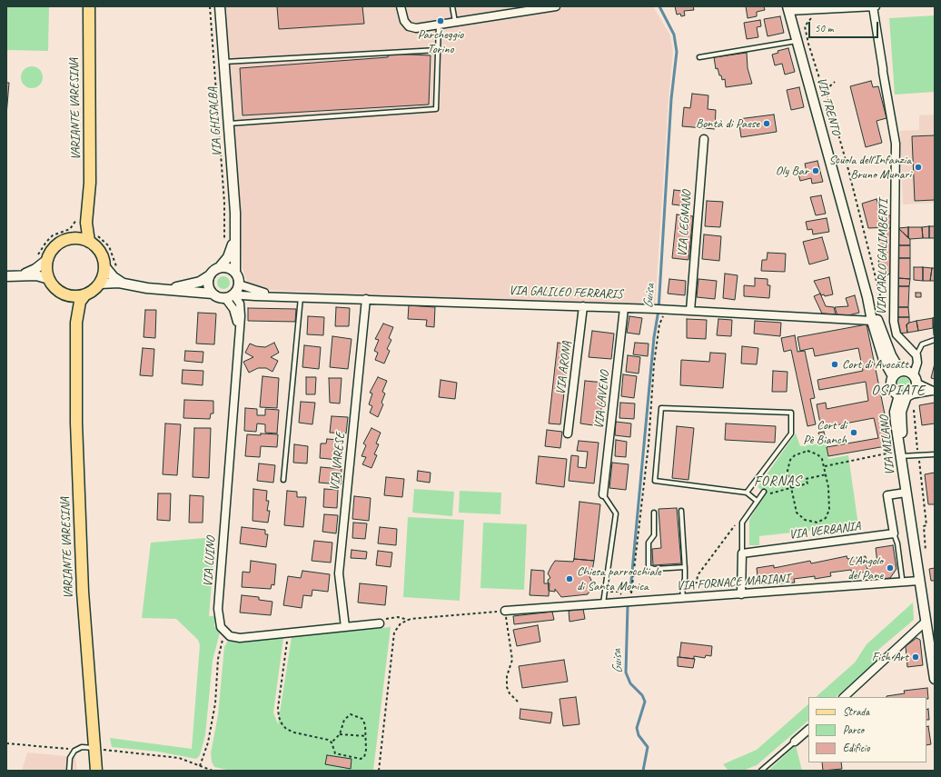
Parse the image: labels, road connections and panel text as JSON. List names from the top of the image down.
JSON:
{
  "streets": {
    "main road": ["VARIANTE VARESINA"],
    "street": [
      "VIA TRENTO",
      "VIA GHISALBA",
      "VIA LEGNANO",
      "VIA CARLO GALIMBERTI",
      "VIA GALILEO FERRARIS",
      "VIA ARONA",
      "VIA LAVENO",
      "VIA MILANO",
      "VIA VARESE",
      "VIA VERBANIA",
      "VIA LUINO",
      "VIA FORNACE MARIANI"
    ]
  },
  "crossings": [
    ["VIA GHISALBA", "VIA GALILEO FERRARIS"],
    ["VIA GHISALBA", "VIA LUINO"],
    ["VIA LEGNANO", "VIA GALILEO FERRARIS"],
    ["VIA GALILEO FERRARIS", "VIA ARONA"],
    ["VIA GALILEO FERRARIS", "VIA LAVENO"],
    ["VIA GALILEO FERRARIS", "VIA VARESE"],
    ["VIA GALILEO FERRARIS", "VIA LUINO"],
    ["VIA MILANO", "VIA FORNACE MARIANI"]
  ],
  "districts": ["OSPIATE", "FORNAS"],
  "water": ["Guisa"],
  "places": [
    "Parcheggio Torino",
    "Bontà di Paese",
    "Scuola dell'Infanzia Bruno Munari",
    "Oly Bar",
    "Cort di Avocätt",
    "Cort di Pè Bianch",
    "L'Angolo del Pane",
    "Chiesa parrocchiale di Santa Monica",
    "Fish Art"
  ],
  "legend": ["Strada", "Parco", "Edificio"],
  "scale_bar": "50 m"
}
